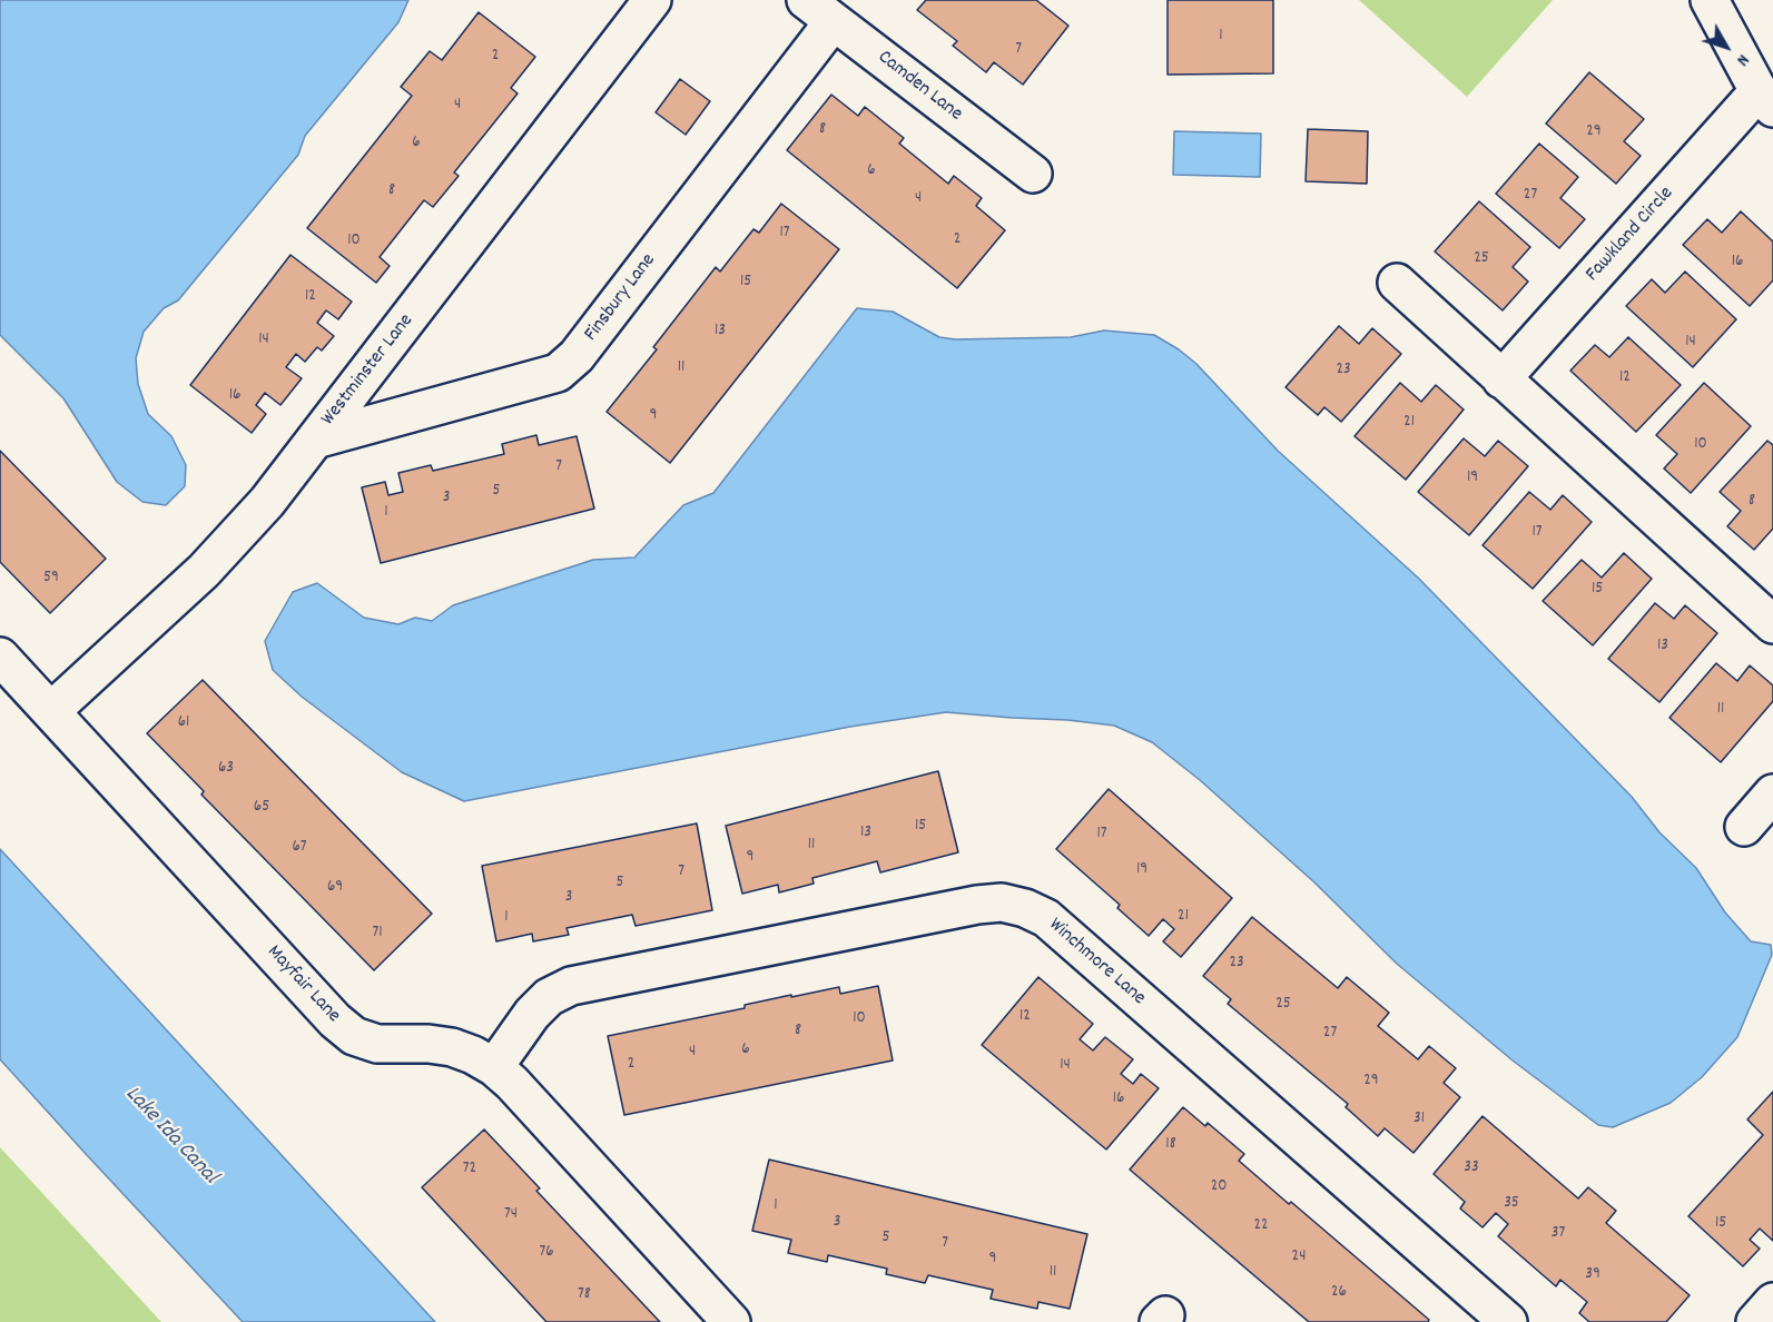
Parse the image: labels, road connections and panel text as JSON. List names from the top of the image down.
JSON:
{
  "streets": {
    "street": [
      "Camden Lane",
      "Fawkland Circle",
      "Finsbury Lane",
      "Westminster Lane",
      "Winchmore Lane",
      "Mayfair Lane"
    ]
  },
  "crossings": [
    ["Camden Lane", "Finsbury Lane"],
    ["Finsbury Lane", "Westminster Lane"],
    ["Westminster Lane", "Mayfair Lane"],
    ["Winchmore Lane", "Mayfair Lane"]
  ],
  "water": ["Lake Ida Canal"],
  "house_numbers": [
    "1",
    "7",
    "2",
    "4",
    "8",
    "29",
    "6",
    "6",
    "8",
    "27",
    "4",
    "17",
    "2",
    "10",
    "25",
    "16",
    "15",
    "12",
    "13",
    "14",
    "14",
    "11",
    "23",
    "12",
    "16",
    "9",
    "21",
    "10",
    "7",
    "19",
    "5",
    "3",
    "8",
    "1",
    "17",
    "59",
    "15",
    "13",
    "11",
    "61",
    "63",
    "65",
    "15",
    "13",
    "17",
    "11",
    "67",
    "9",
    "19",
    "7",
    "5",
    "69",
    "3",
    "21",
    "1",
    "71",
    "23",
    "25",
    "12",
    "10",
    "8",
    "27",
    "6",
    "4",
    "2",
    "14",
    "29",
    "16",
    "31",
    "18",
    "33",
    "72",
    "20",
    "35",
    "1",
    "74",
    "3",
    "15",
    "22",
    "37",
    "5",
    "7",
    "76",
    "24",
    "9",
    "11",
    "39",
    "26",
    "78"
  ],
  "north": "bottom right"
}
